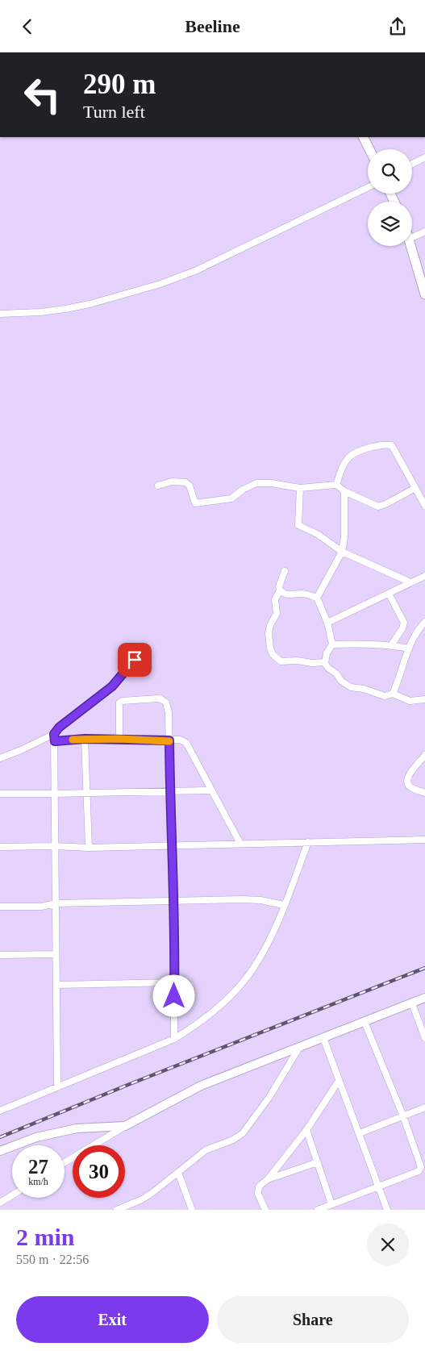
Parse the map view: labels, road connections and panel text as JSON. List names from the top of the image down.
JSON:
{
  "page": {
    "header": "Beeline",
    "turn": ["290 m", "Turn left"],
    "speed": "27 km/h",
    "limit": "30",
    "heading": ["2 min", "550 m · 22:56"],
    "buttons": ["Exit", "Share"]
  }
}
